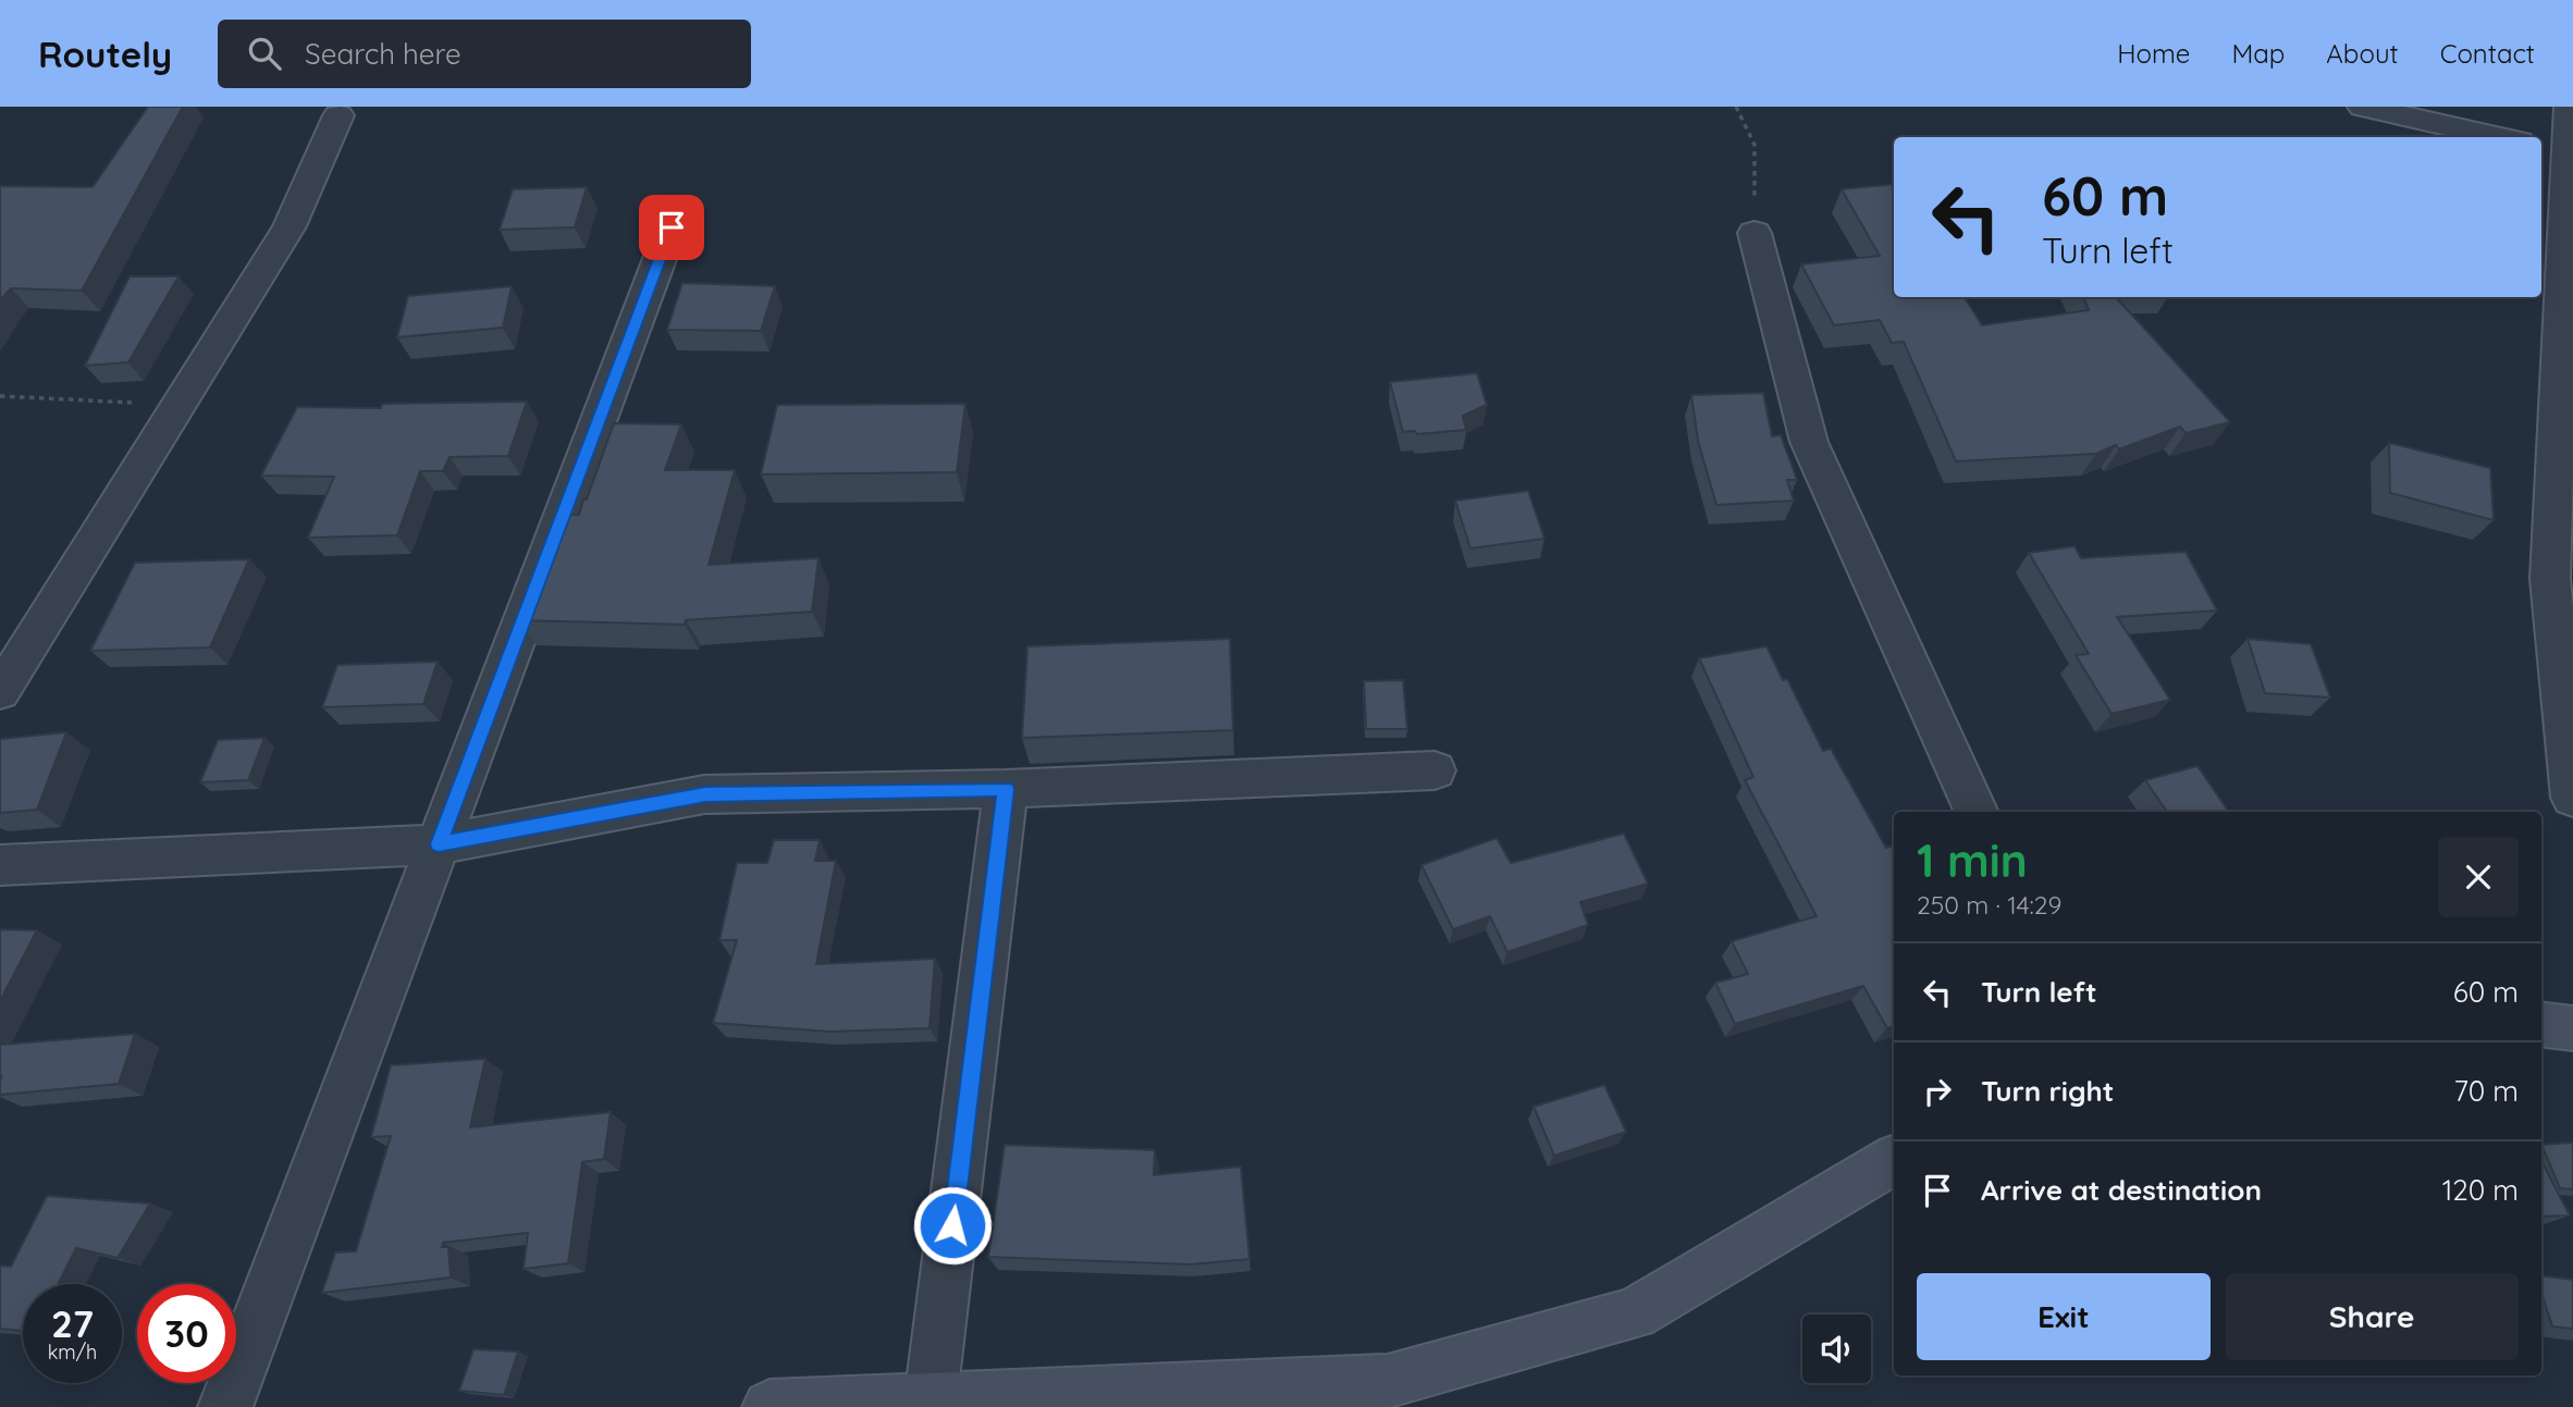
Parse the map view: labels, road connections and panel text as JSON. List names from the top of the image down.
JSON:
{
  "page": {
    "header": "Routely",
    "search": "Search here",
    "nav": [
      "Home",
      "Map",
      "About",
      "Contact"
    ],
    "turn": ["60 m", "Turn left"],
    "heading": ["1 min", "250 m · 14:29"],
    "list": [
      {
        "name": "Turn left",
        "value": "60 m"
      },
      {
        "name": "Turn right",
        "value": "70 m"
      },
      {
        "name": "Arrive at destination",
        "value": "120 m"
      }
    ],
    "buttons": ["Exit", "Share"],
    "speed": "27 km/h",
    "limit": "30"
  }
}
